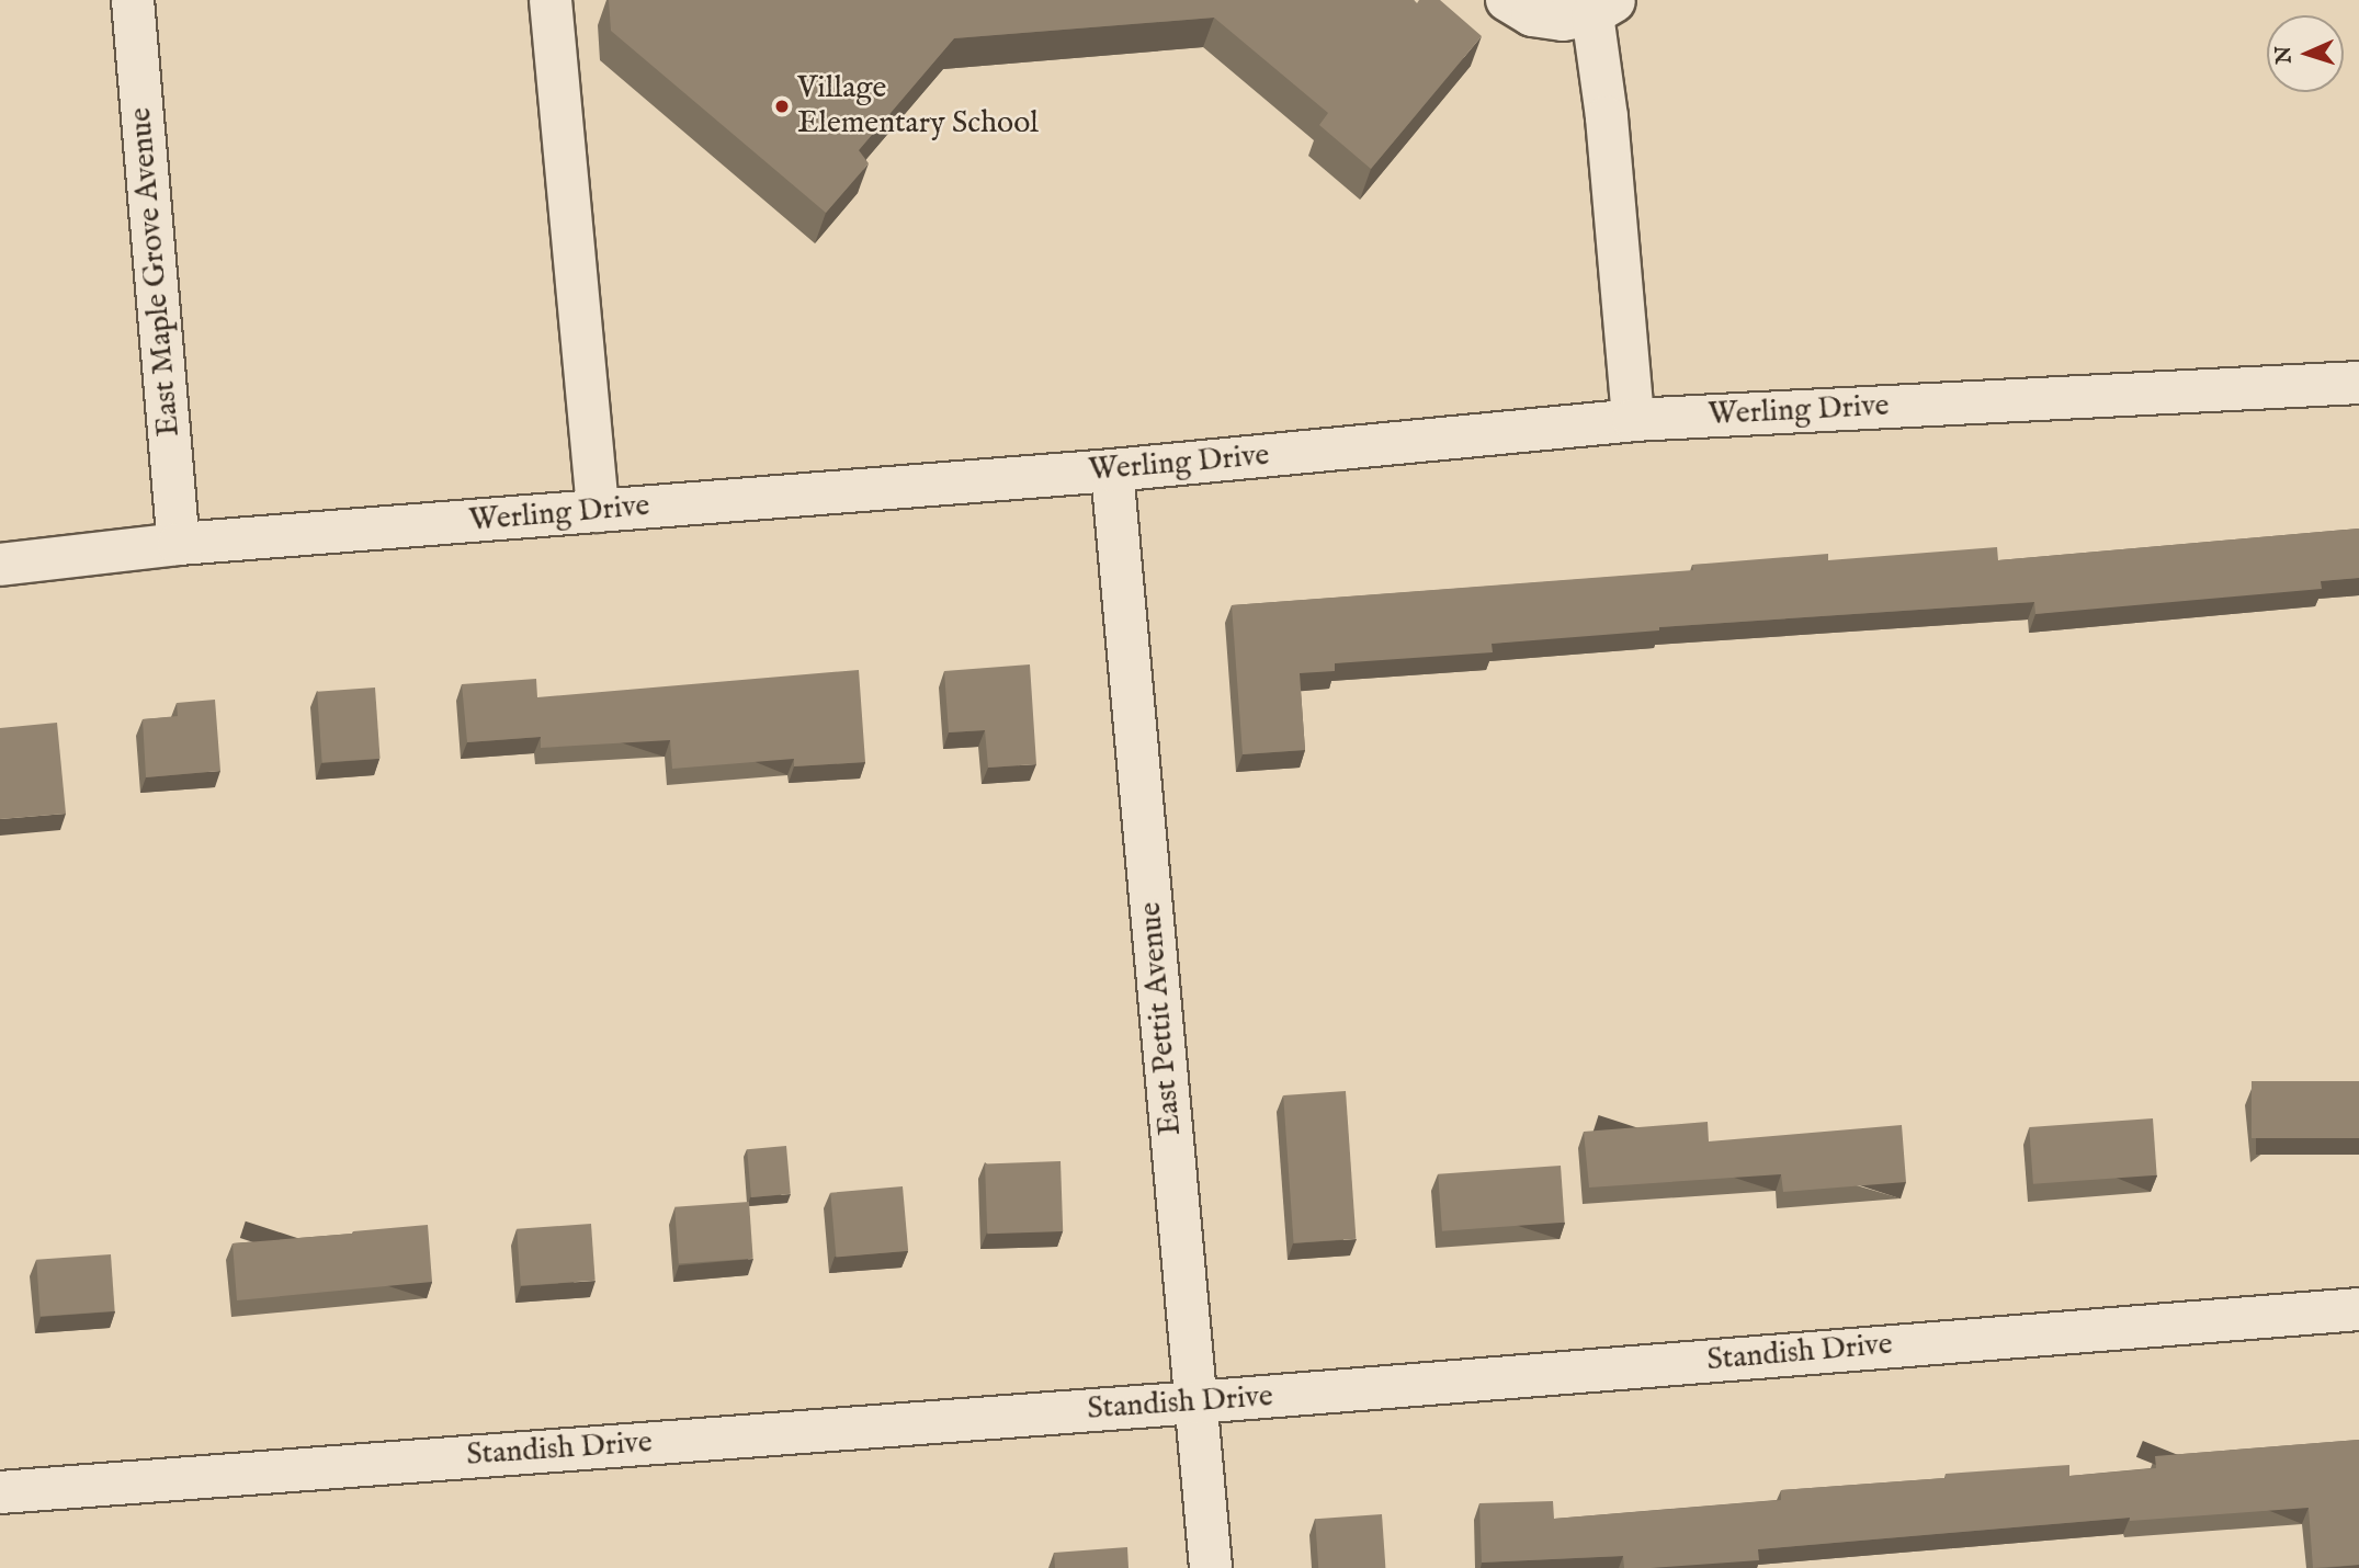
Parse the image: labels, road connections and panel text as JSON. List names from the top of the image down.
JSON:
{
  "streets": {
    "street": [
      "East Maple Grove Avenue",
      "Werling Drive",
      "East Pettit Avenue",
      "Standish Drive"
    ]
  },
  "crossings": [
    ["East Maple Grove Avenue", "Werling Drive"],
    ["Werling Drive", "East Pettit Avenue"],
    ["East Pettit Avenue", "Standish Drive"]
  ],
  "places": ["Village Elementary School"],
  "north": "left"
}
